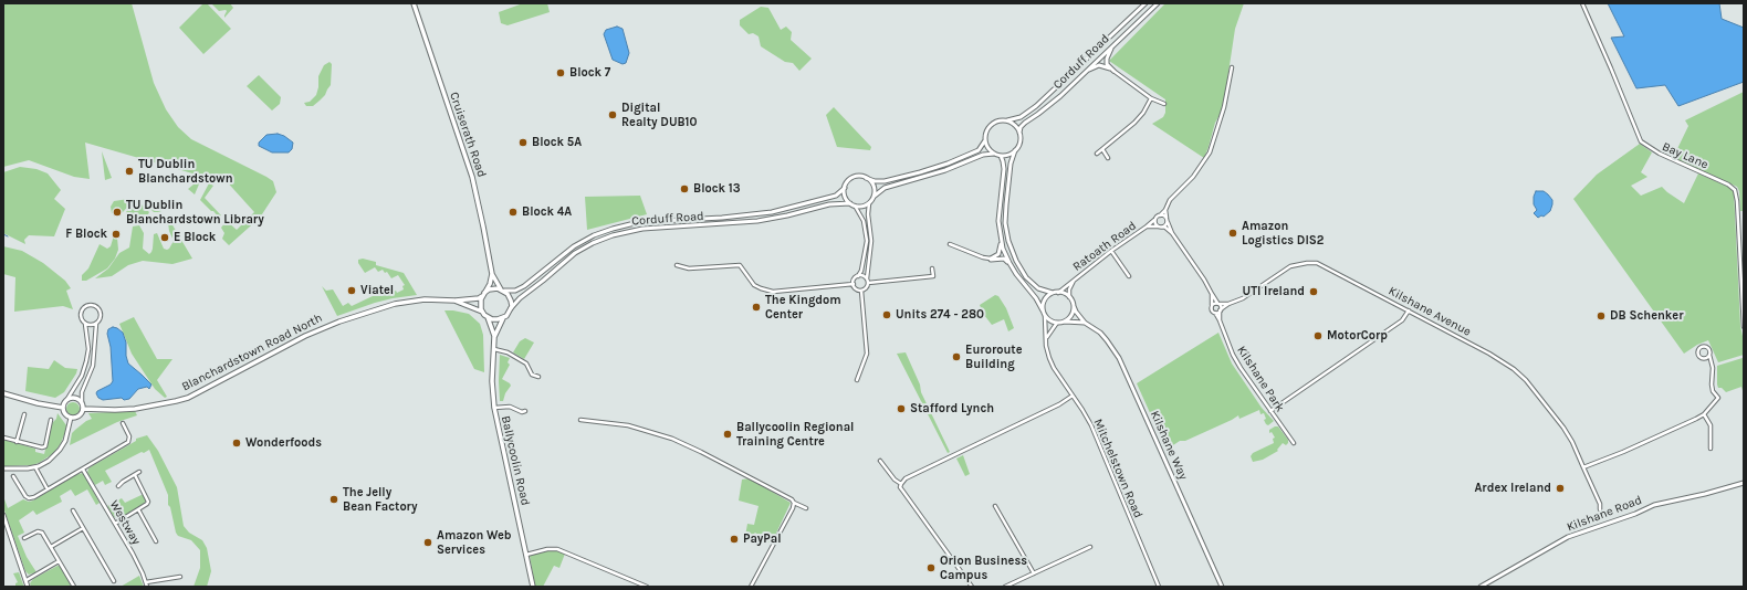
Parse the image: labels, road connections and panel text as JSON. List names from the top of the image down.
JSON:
{
  "streets": {
    "main road": ["Cruiserath Road", "Blanchardstown Road North", "Ballycoolin Road"],
    "street": [
      "Corduff Road",
      "Bay Lane",
      "Ratoath Road",
      "Kilshane Avenue",
      "Kilshane Park",
      "Kilshane Way",
      "Mitchelstown Road",
      "Kilshane Road",
      "Westway"
    ]
  },
  "crossings": [
    ["Corduff Road", "Cruiserath Road"],
    ["Corduff Road", "Blanchardstown Road North"],
    ["Corduff Road", "Ballycoolin Road"],
    ["Cruiserath Road", "Blanchardstown Road North"],
    ["Cruiserath Road", "Ballycoolin Road"],
    ["Ratoath Road", "Kilshane Way"],
    ["Ratoath Road", "Mitchelstown Road"],
    ["Kilshane Avenue", "Kilshane Park"],
    ["Blanchardstown Road North", "Ballycoolin Road"],
    ["Kilshane Way", "Mitchelstown Road"]
  ],
  "places": [
    "Block 7",
    "Digital Realty DUB10",
    "Block 5A",
    "TU Dublin Blanchardstown",
    "Block 13",
    "TU Dublin Blanchardstown Library",
    "Block 4A",
    "Amazon Logistics DIS2",
    "F Block",
    "E Block",
    "Viatel",
    "UTI Ireland",
    "The Kingdom Center",
    "Units 274 - 280",
    "DB Schenker",
    "MotorCorp",
    "Euroroute Building",
    "Stafford Lynch",
    "Ballycoolin Regional Training Centre",
    "Wonderfoods",
    "Ardex Ireland",
    "The Jelly Bean Factory",
    "PayPal",
    "Amazon Web Services",
    "Orion Business Campus"
  ]
}
